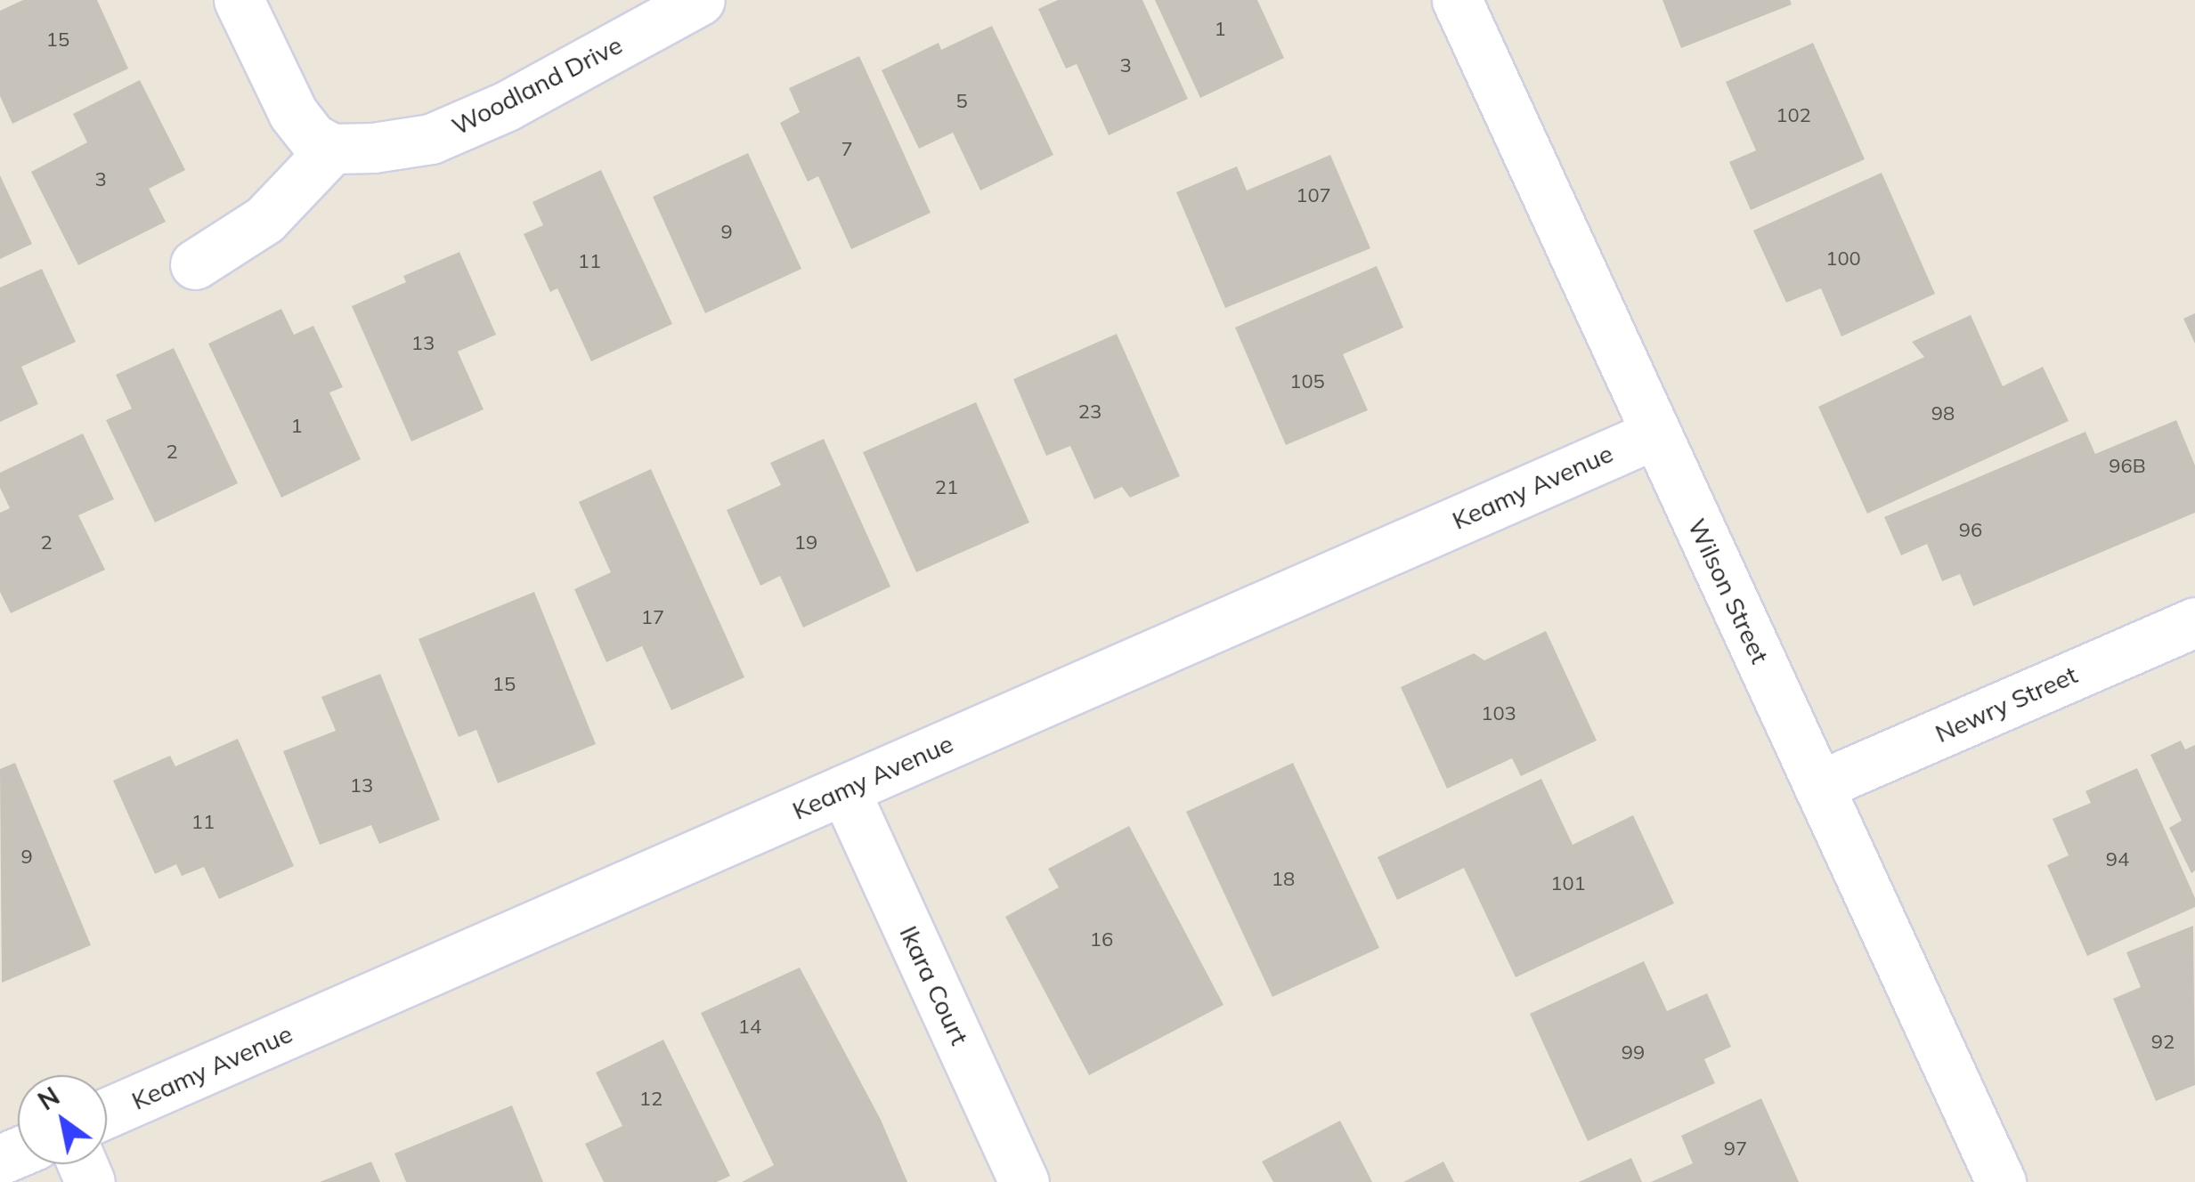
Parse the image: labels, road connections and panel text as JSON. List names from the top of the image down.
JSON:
{
  "streets": {
    "street": [
      "Woodland Drive",
      "Keamy Avenue",
      "Wilson Street",
      "Newry Street",
      "Ikara Court"
    ]
  },
  "crossings": [
    ["Keamy Avenue", "Wilson Street"],
    ["Keamy Avenue", "Ikara Court"],
    ["Wilson Street", "Newry Street"]
  ],
  "house_numbers": [
    "1",
    "15",
    "3",
    "5",
    "102",
    "7",
    "3",
    "107",
    "9",
    "100",
    "11",
    "13",
    "105",
    "23",
    "98",
    "1",
    "2",
    "96B",
    "21",
    "96",
    "2",
    "19",
    "17",
    "15",
    "103",
    "13",
    "11",
    "9",
    "94",
    "18",
    "101",
    "16",
    "14",
    "92",
    "99",
    "12",
    "97"
  ],
  "north": "top left"
}
